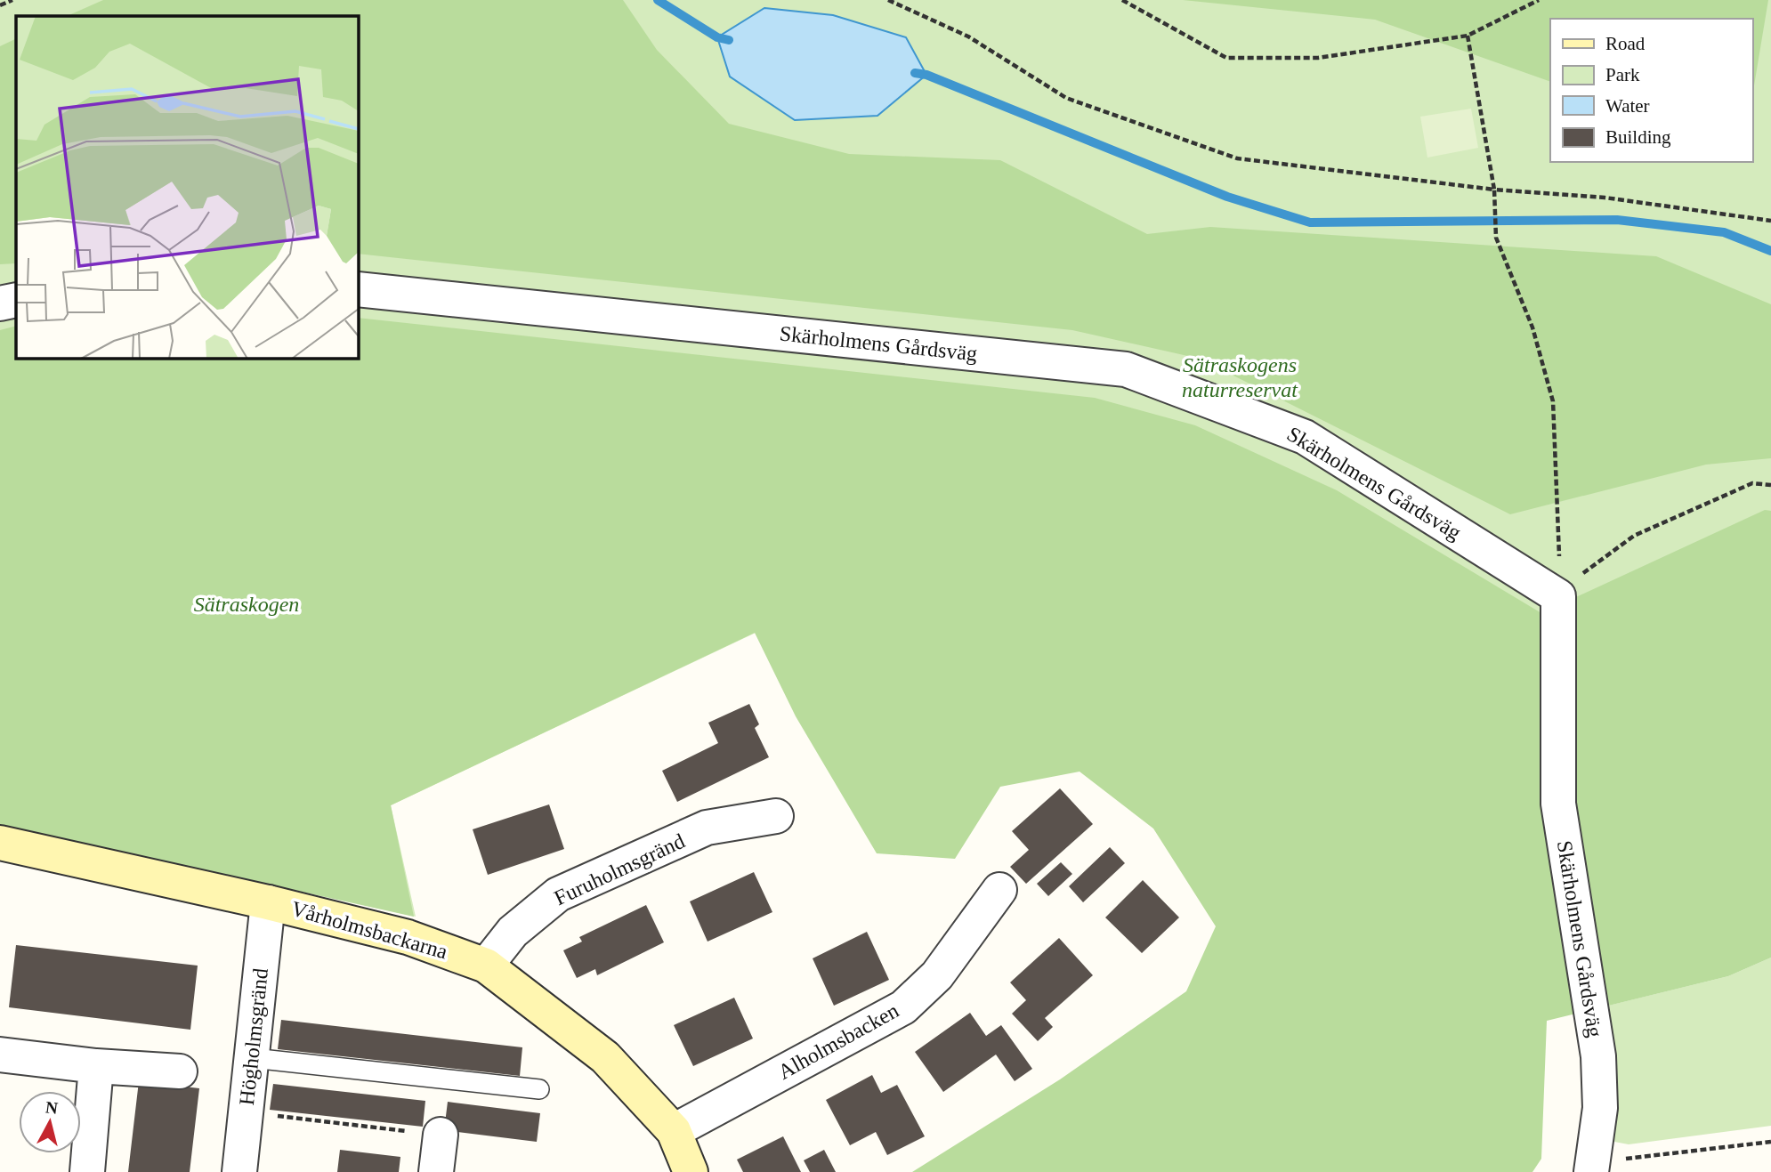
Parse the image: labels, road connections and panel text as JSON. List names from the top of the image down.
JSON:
{
  "streets": {
    "street": [
      "Skärholmens Gårdsväg",
      "Furuholmsgränd",
      "Vårholmsbackarna",
      "Högholmsgränd",
      "Alholmsbacken"
    ]
  },
  "crossings": [
    ["Furuholmsgränd", "Vårholmsbackarna"],
    ["Vårholmsbackarna", "Högholmsgränd"],
    ["Vårholmsbackarna", "Alholmsbacken"]
  ],
  "parks": ["Sätraskogens naturreservat", "Sätraskogen"],
  "legend": [
    "Road",
    "Park",
    "Water",
    "Building"
  ],
  "north": "top"
}
